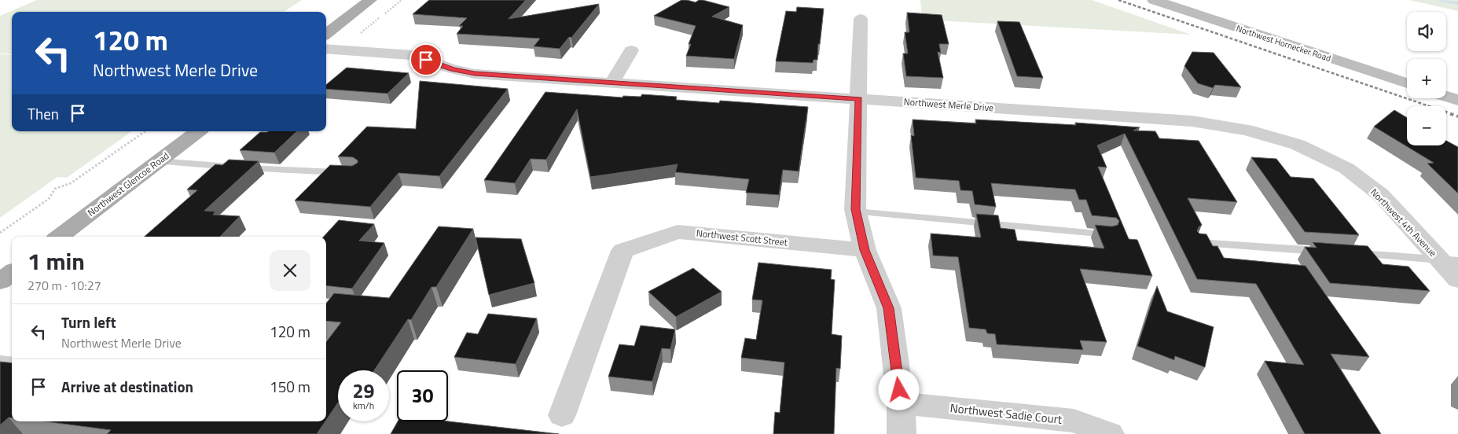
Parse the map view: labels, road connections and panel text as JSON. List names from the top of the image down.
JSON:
{
  "streets": {
    "main road": ["Northwest Glencoe Road"],
    "street": [
      "Northwest Hornecker Road",
      "Northwest Merle Drive",
      "Northwest 4th Avenue",
      "Northwest Scott Street",
      "Northwest Sadie Court"
    ]
  },
  "crossings": [
    ["Northwest Merle Drive", "Northwest 4th Avenue"]
  ],
  "page": {
    "map_buttons": ["+", "−"],
    "turn": ["120 m", "Northwest Merle Drive"],
    "then": "Then",
    "heading": ["1 min", "270 m · 10:27"],
    "list": [
      {
        "name": "Turn left",
        "note": "Northwest Merle Drive",
        "value": "120 m"
      },
      {
        "name": "Arrive at destination",
        "value": "150 m"
      }
    ],
    "speed": "29 km/h",
    "limit": "30"
  }
}
